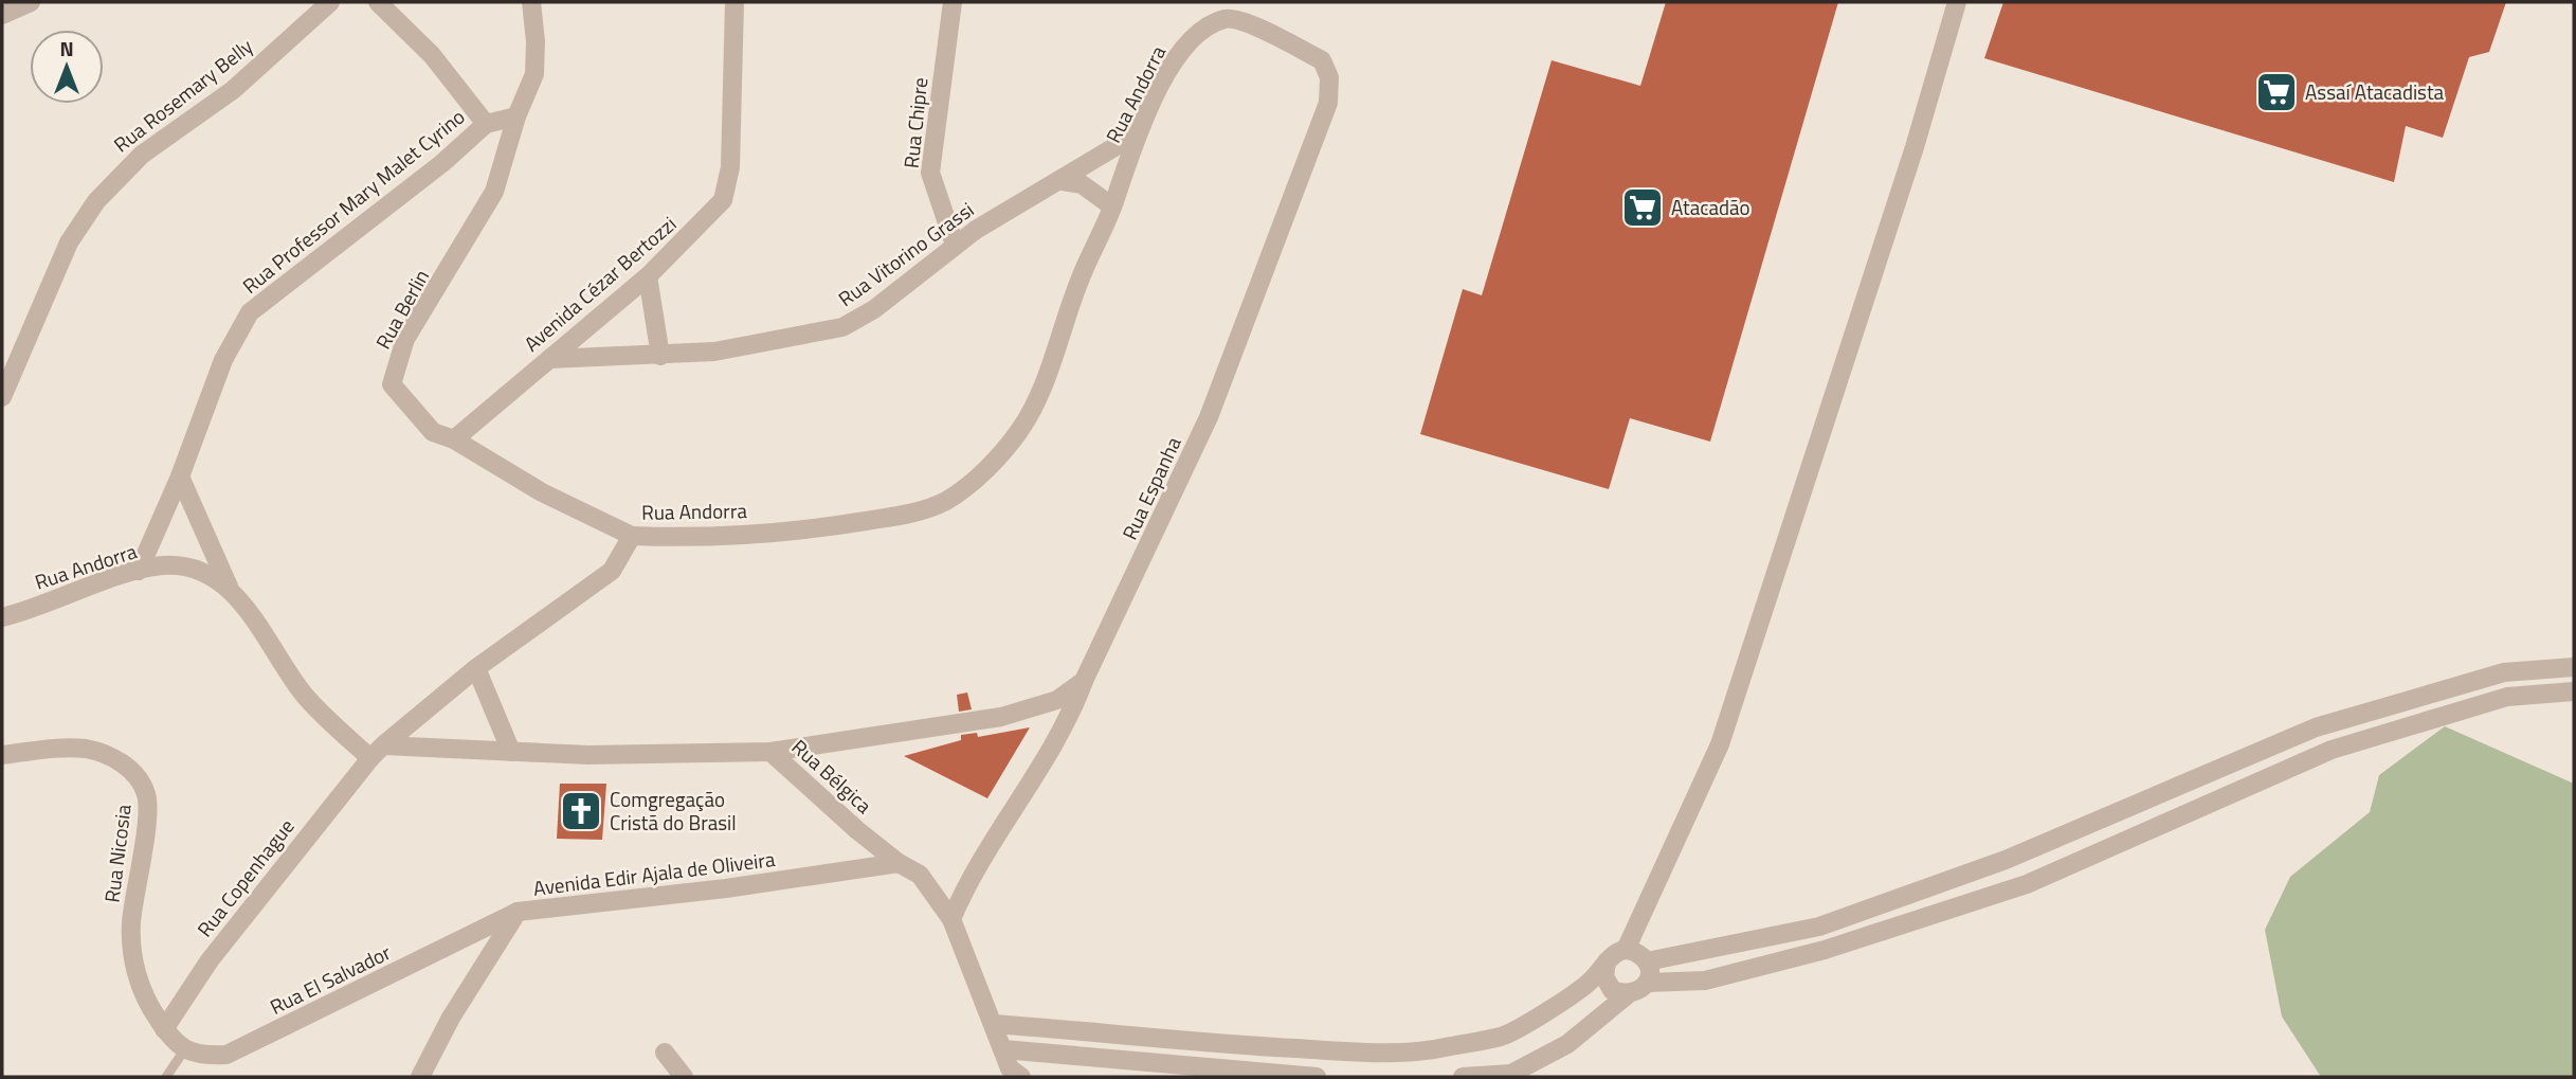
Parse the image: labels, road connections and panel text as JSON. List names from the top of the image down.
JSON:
{
  "streets": {
    "street": [
      "Rua Andorra",
      "Rua Rosemary Belly",
      "Rua Chipre",
      "Rua Professor Mary Malet Cyrino",
      "Rua Vitorino Grassi",
      "Avenida Cézar Bertozzi",
      "Rua Berlin",
      "Rua Espanha",
      "Rua Bélgica",
      "Rua Nicosia",
      "Avenida Edir Ajala de Oliveira",
      "Rua Copenhague",
      "Rua El Salvador"
    ]
  },
  "crossings": [
    ["Rua Andorra", "Rua Professor Mary Malet Cyrino"],
    ["Rua Andorra", "Rua Vitorino Grassi"],
    ["Rua Andorra", "Rua Berlin"],
    ["Rua Andorra", "Rua Espanha"],
    ["Rua Andorra", "Rua Bélgica"],
    ["Rua Andorra", "Rua Copenhague"],
    ["Rua Chipre", "Rua Vitorino Grassi"],
    ["Rua Vitorino Grassi", "Avenida Cézar Bertozzi"],
    ["Avenida Cézar Bertozzi", "Rua Berlin"],
    ["Rua Bélgica", "Avenida Edir Ajala de Oliveira"],
    ["Rua Bélgica", "Rua Copenhague"],
    ["Rua Nicosia", "Rua Copenhague"],
    ["Avenida Edir Ajala de Oliveira", "Rua El Salvador"]
  ],
  "places": {
    "supermarket": ["Assaí Atacadista", "Atacadão"],
    "church": ["Comgregação Cristã do Brasil"]
  },
  "north": "top"
}
